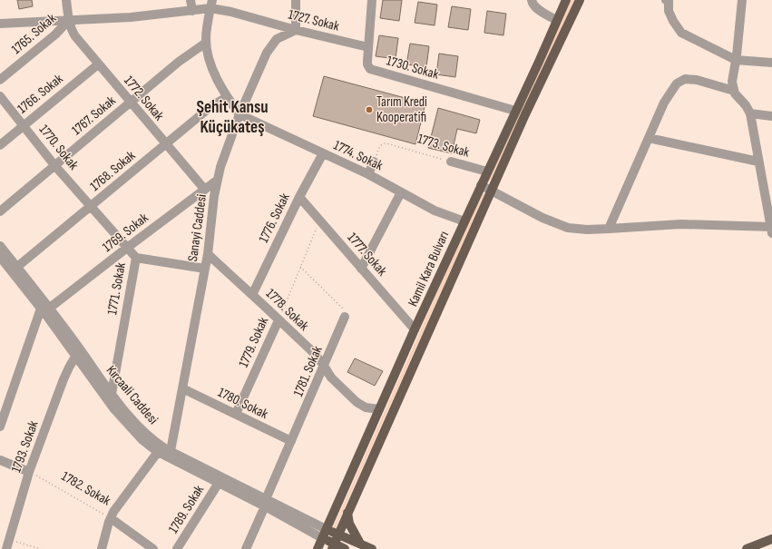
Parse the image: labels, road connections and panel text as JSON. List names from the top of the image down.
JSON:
{
  "streets": {
    "main road": ["Kamil Kara Bulvarı"],
    "street": [
      "1727. Sokak",
      "1765. Sokak",
      "1730. Sokak",
      "1766. Sokak",
      "1772. Sokak",
      "1767. Sokak",
      "1773. Sokak",
      "1770. Sokak",
      "1774. Sokak",
      "1768. Sokak",
      "1776. Sokak",
      "Sanayi Caddesi",
      "1769. Sokak",
      "1777. Sokak",
      "1771. Sokak",
      "1778. Sokak",
      "1779. Sokak",
      "1781. Sokak",
      "Kırcaali Caddesi",
      "1780. Sokak",
      "1793. Sokak",
      "1782. Sokak",
      "1789. Sokak"
    ]
  },
  "crossings": [
    ["1727. Sokak", "1730. Sokak"],
    ["1727. Sokak", "Sanayi Caddesi"],
    ["1765. Sokak", "1772. Sokak"],
    ["1730. Sokak", "Kamil Kara Bulvarı"],
    ["1766. Sokak", "1772. Sokak"],
    ["1766. Sokak", "1770. Sokak"],
    ["1772. Sokak", "1767. Sokak"],
    ["1772. Sokak", "1768. Sokak"],
    ["1772. Sokak", "1769. Sokak"],
    ["1767. Sokak", "1770. Sokak"],
    ["1773. Sokak", "Kamil Kara Bulvarı"],
    ["1770. Sokak", "1768. Sokak"],
    ["1770. Sokak", "1769. Sokak"],
    ["1770. Sokak", "1771. Sokak"],
    ["1774. Sokak", "1776. Sokak"],
    ["1774. Sokak", "Sanayi Caddesi"],
    ["1774. Sokak", "Kamil Kara Bulvarı"],
    ["1768. Sokak", "Kırcaali Caddesi"],
    ["1776. Sokak", "1777. Sokak"],
    ["1776. Sokak", "1778. Sokak"],
    ["Sanayi Caddesi", "1769. Sokak"],
    ["Sanayi Caddesi", "1771. Sokak"],
    ["Sanayi Caddesi", "1778. Sokak"],
    ["Sanayi Caddesi", "Kırcaali Caddesi"],
    ["Sanayi Caddesi", "1780. Sokak"],
    ["1769. Sokak", "Kırcaali Caddesi"],
    ["1777. Sokak", "Kamil Kara Bulvarı"],
    ["1777. Sokak", "1779. Sokak"],
    ["Kamil Kara Bulvarı", "1778. Sokak"],
    ["Kamil Kara Bulvarı", "Kırcaali Caddesi"],
    ["1771. Sokak", "Kırcaali Caddesi"],
    ["1778. Sokak", "1779. Sokak"],
    ["1778. Sokak", "1781. Sokak"],
    ["1779. Sokak", "1780. Sokak"],
    ["1781. Sokak", "Kırcaali Caddesi"],
    ["1781. Sokak", "1780. Sokak"],
    ["Kırcaali Caddesi", "1793. Sokak"],
    ["Kırcaali Caddesi", "1789. Sokak"],
    ["1793. Sokak", "1782. Sokak"]
  ],
  "districts": ["Şehit Kansu Küçükateş"],
  "places": ["Tarım Kredi Kooperatifi"]
}
